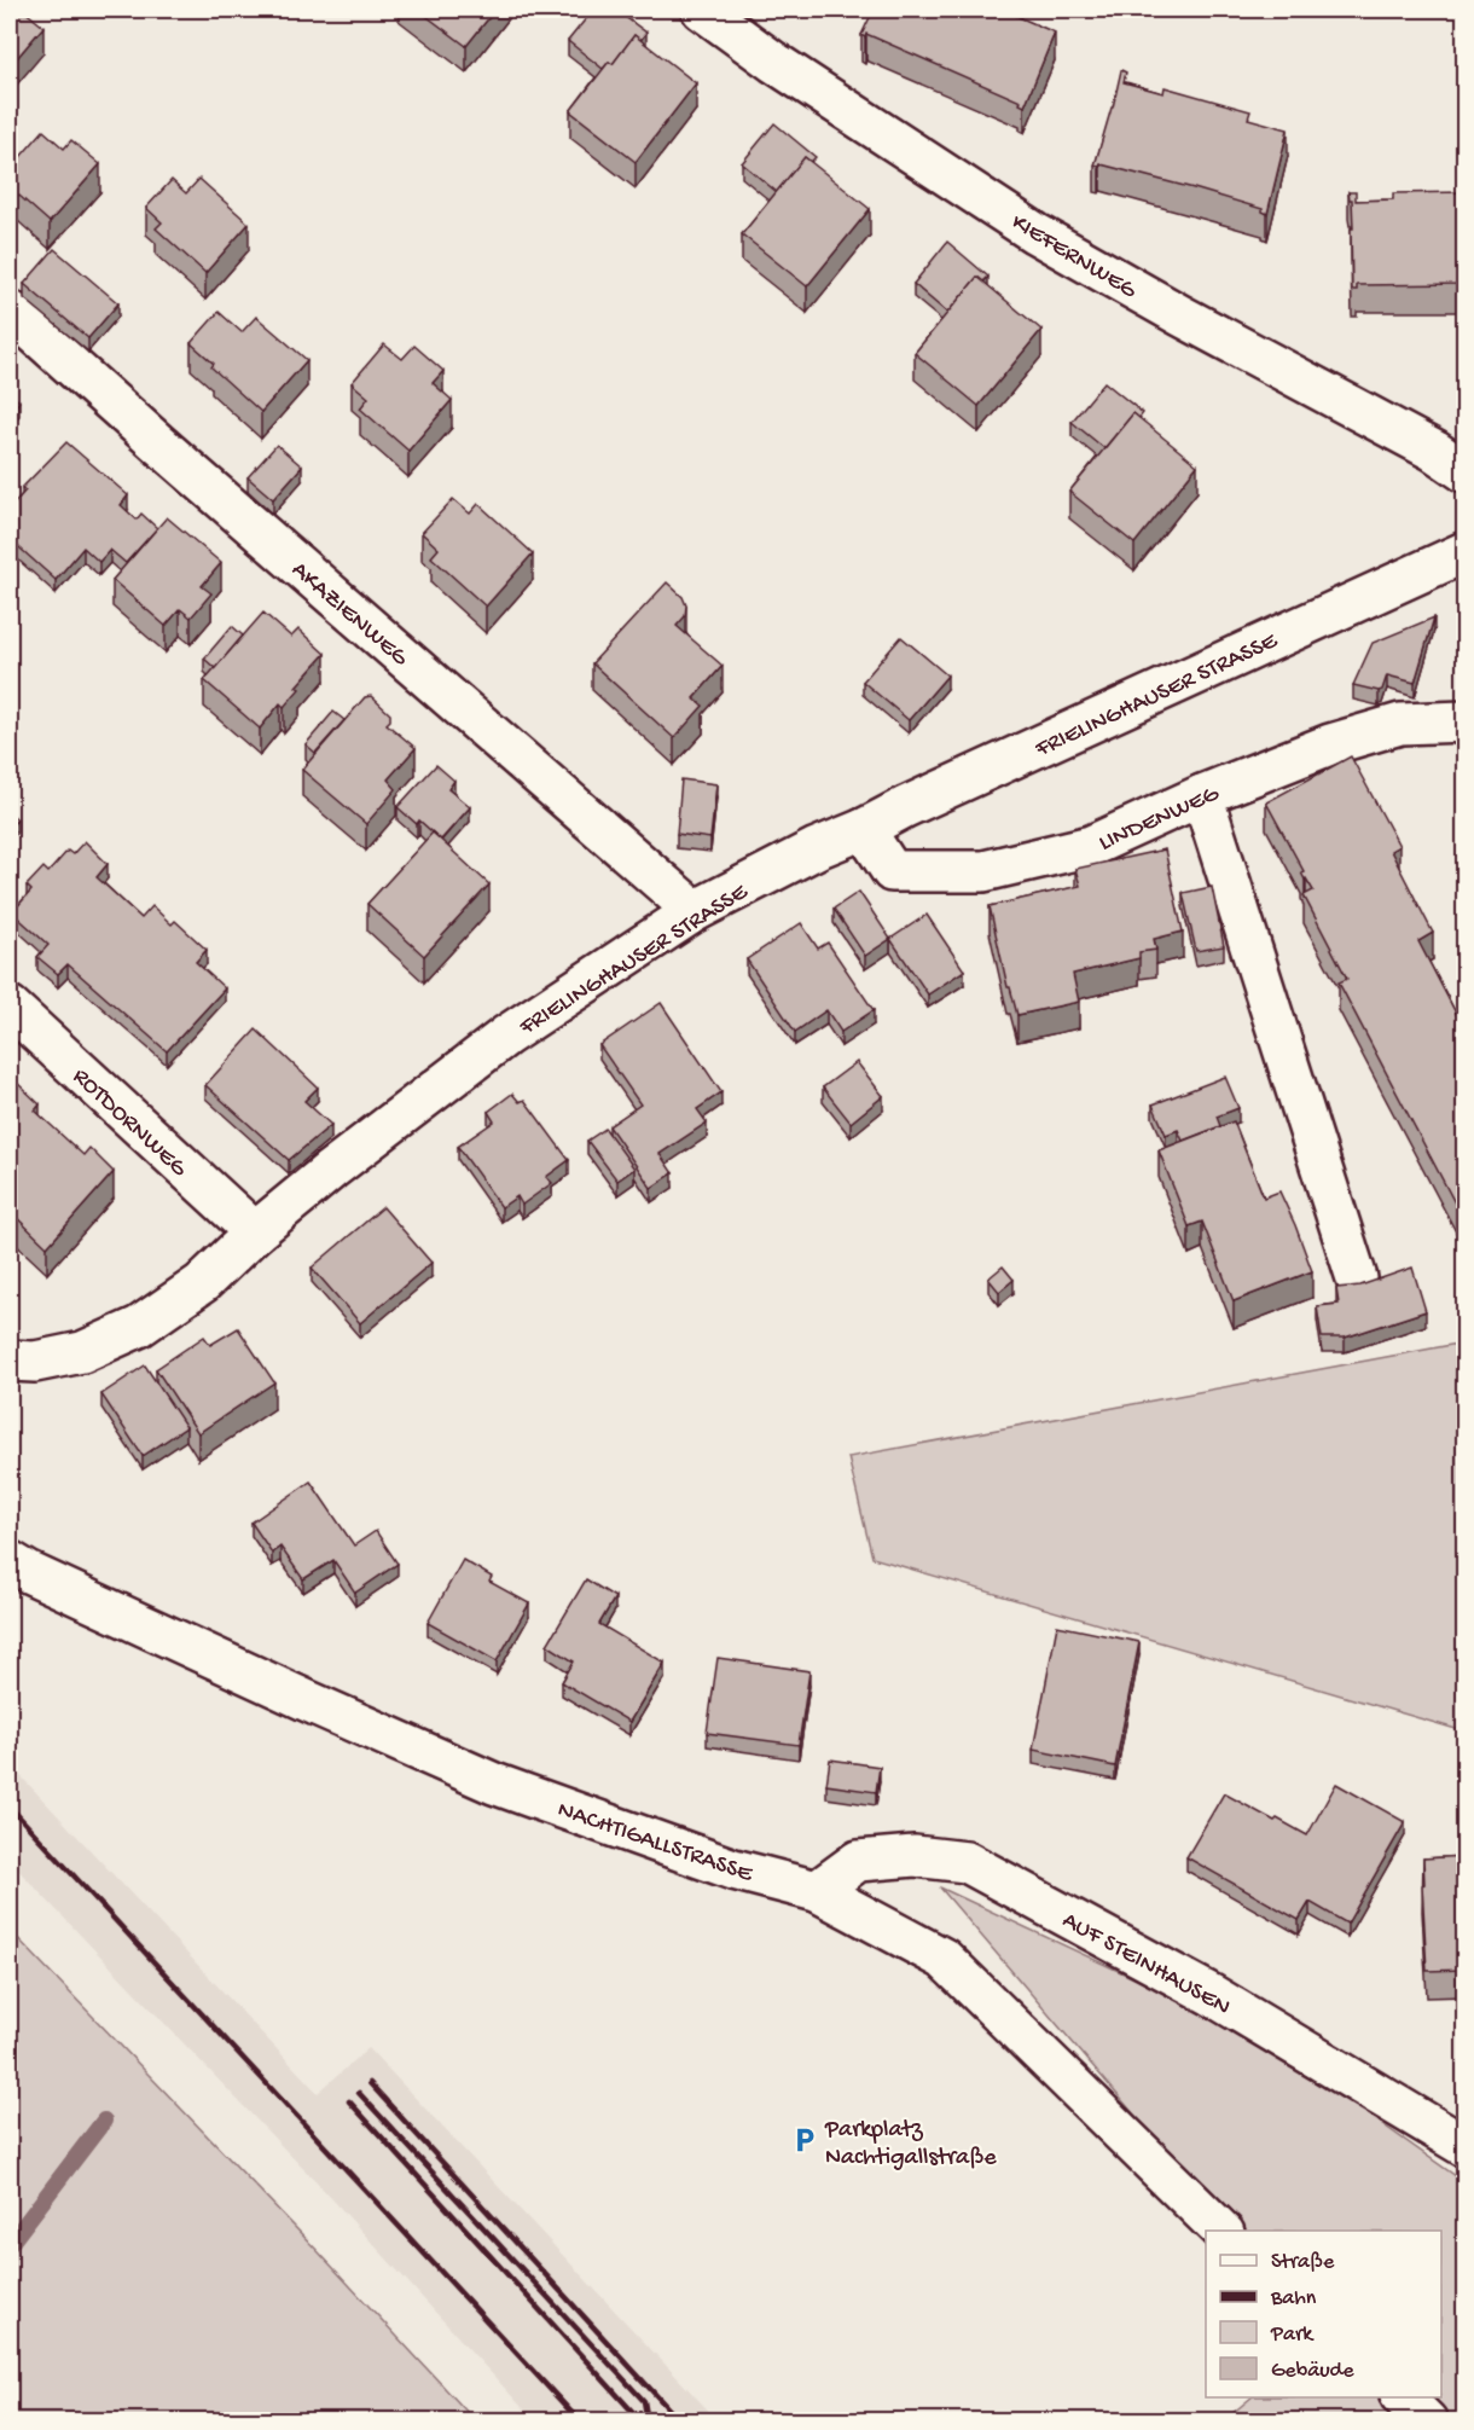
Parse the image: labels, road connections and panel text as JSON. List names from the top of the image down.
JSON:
{
  "streets": {
    "street": [
      "KIEFERNWEG",
      "AKAZIENWEG",
      "FRIELINGHAUSER STRASSE",
      "LINDENWEG",
      "ROTDORNWEG",
      "NACHTIGALLSTRASSE",
      "AUF STEINHAUSEN"
    ]
  },
  "crossings": [
    ["AKAZIENWEG", "FRIELINGHAUSER STRASSE"],
    ["FRIELINGHAUSER STRASSE", "LINDENWEG"],
    ["FRIELINGHAUSER STRASSE", "ROTDORNWEG"],
    ["NACHTIGALLSTRASSE", "AUF STEINHAUSEN"]
  ],
  "places": {
    "parking": ["Parkplatz Nachtigallstraße"]
  },
  "legend": [
    "Straße",
    "Bahn",
    "Park",
    "Gebäude"
  ]
}
